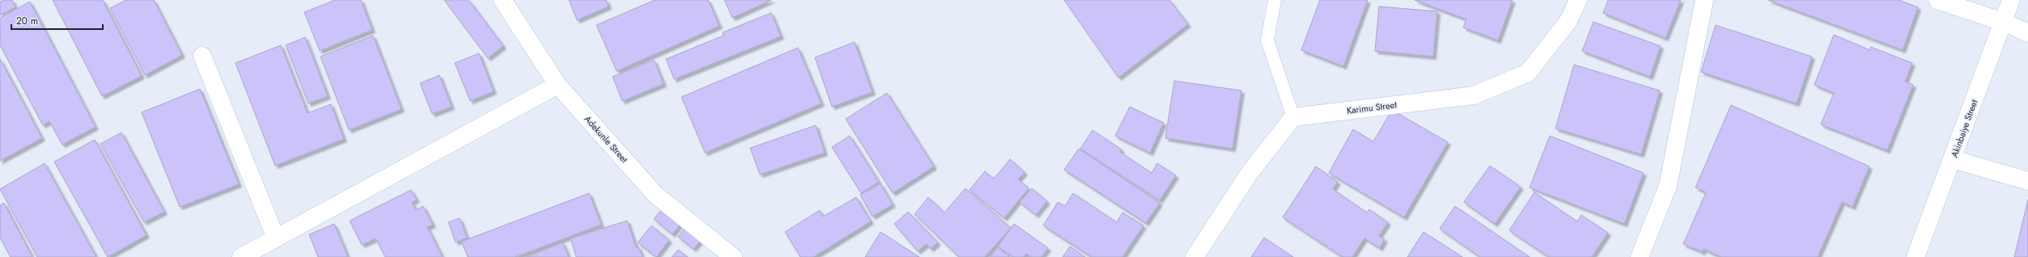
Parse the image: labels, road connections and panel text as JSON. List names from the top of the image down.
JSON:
{
  "streets": {
    "street": ["Karimu Street", "Akinbaiye Street", "Adekunle Street"]
  },
  "scale_bar": "20 m"
}
